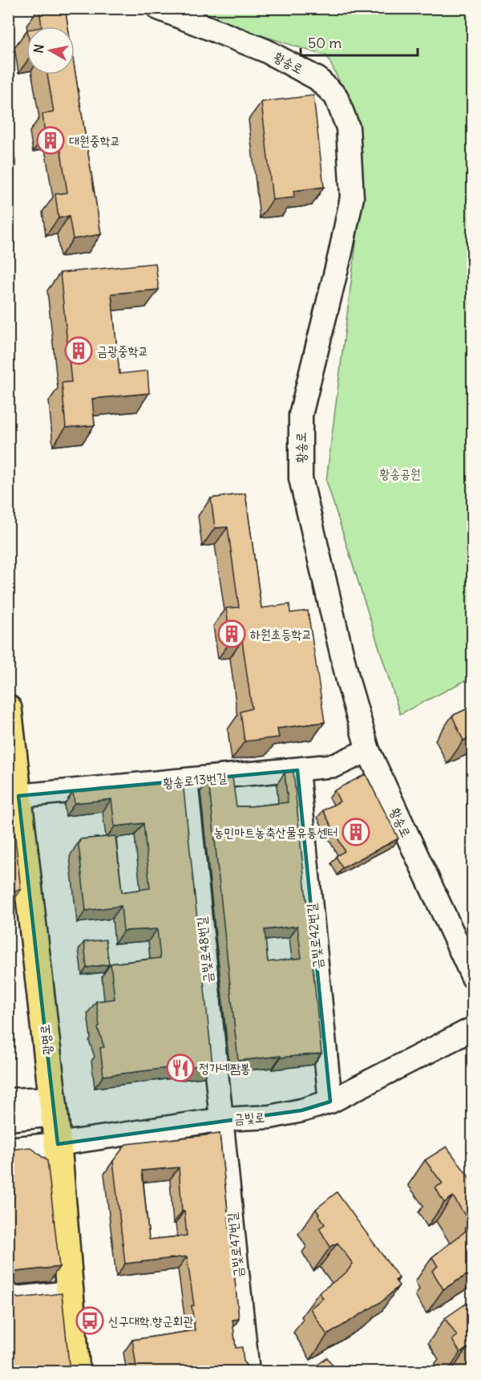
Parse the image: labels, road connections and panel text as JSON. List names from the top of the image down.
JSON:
{
  "streets": {
    "main road": ["광명로"],
    "street": [
      "황송로",
      "황송로13번길",
      "금빛로42번길",
      "금빛로48번길",
      "금빛로",
      "금빛로47번길"
    ]
  },
  "crossings": [
    ["황송로", "황송로13번길"],
    ["황송로13번길", "금빛로42번길"],
    ["황송로13번길", "금빛로48번길"],
    ["황송로13번길", "광명로"],
    ["금빛로42번길", "금빛로"],
    ["금빛로48번길", "금빛로"],
    ["금빛로48번길", "금빛로47번길"],
    ["광명로", "금빛로"],
    ["금빛로", "금빛로47번길"]
  ],
  "parks": ["황송공원"],
  "places": {
    "building": [
      "대원중학교",
      "금광중학교",
      "하원초등학교",
      "농민마트농축산물유통센터"
    ],
    "restaurant": ["정가네짬뽕"],
    "bus stop": ["신구대학.향군회관"]
  },
  "scale_bar": "50 m",
  "north": "left"
}
